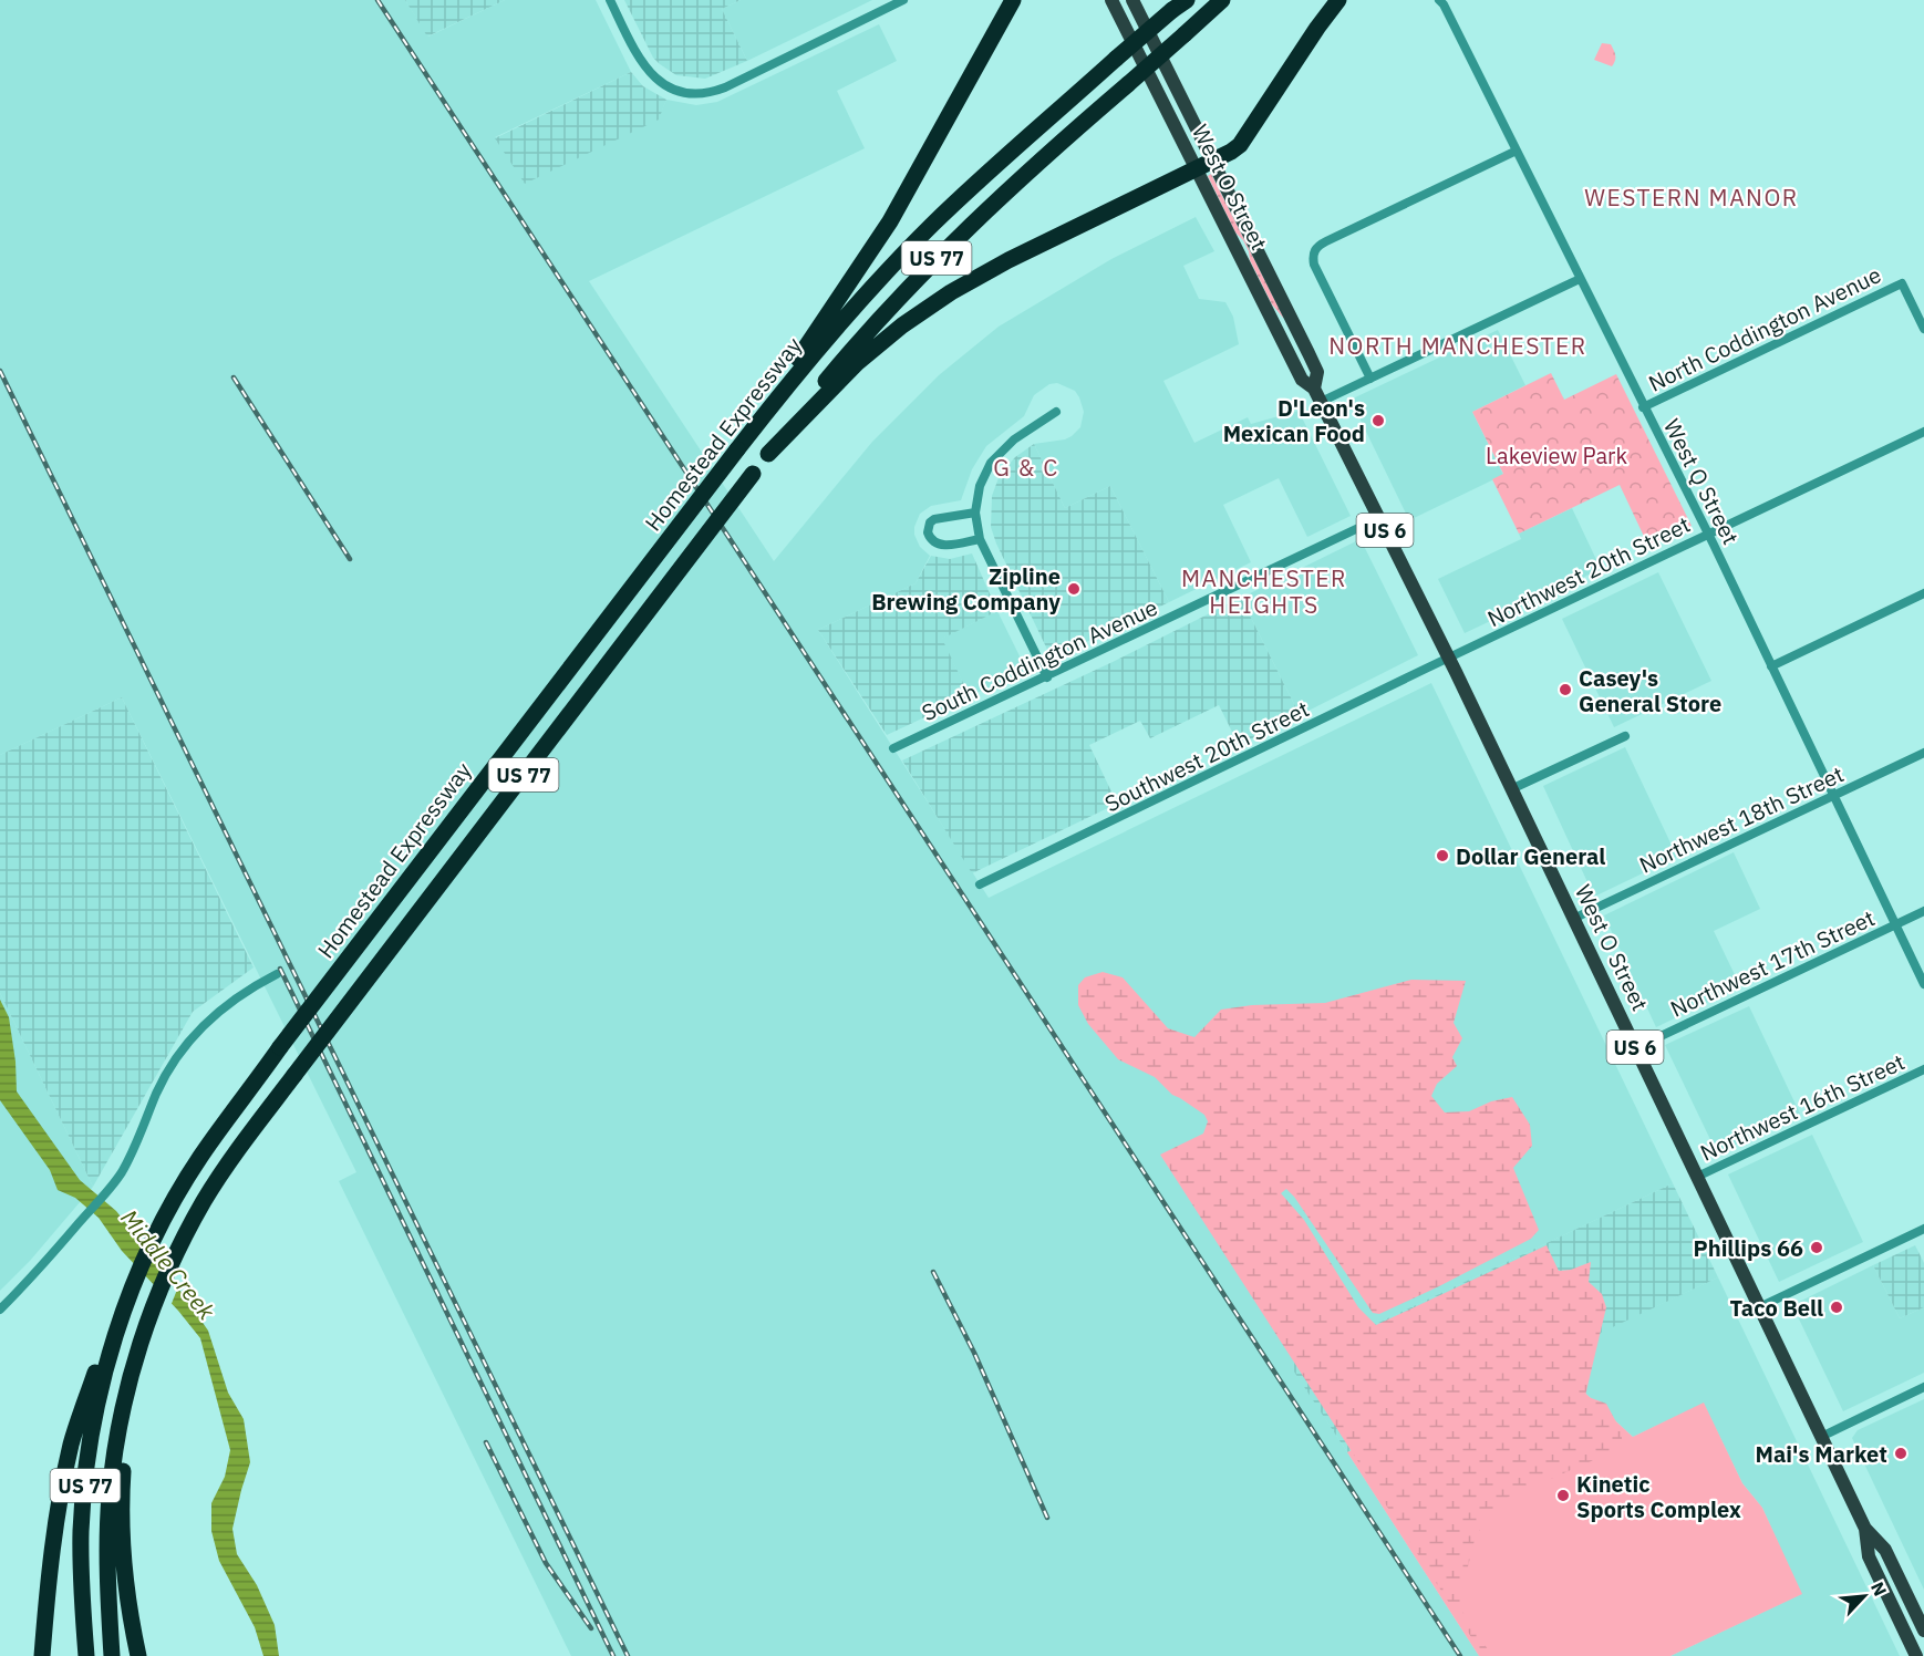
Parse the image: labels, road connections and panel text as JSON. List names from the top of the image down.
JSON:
{
  "streets": {
    "highway": ["US 77", "Homestead Expressway"],
    "main road": ["West O Street", "US 6"],
    "street": [
      "North Coddington Avenue",
      "West Q Street",
      "Northwest 20th Street",
      "South Coddington Avenue",
      "Southwest 20th Street",
      "Northwest 18th Street",
      "Northwest 17th Street",
      "Northwest 16th Street"
    ]
  },
  "crossings": [
    ["West O Street", "Northwest 20th Street"],
    ["West O Street", "South Coddington Avenue"],
    ["West O Street", "Southwest 20th Street"],
    ["West O Street", "Northwest 18th Street"],
    ["West O Street", "Northwest 17th Street"],
    ["West O Street", "Northwest 16th Street"],
    ["North Coddington Avenue", "West Q Street"],
    ["West Q Street", "Northwest 20th Street"],
    ["West Q Street", "Northwest 18th Street"],
    ["West Q Street", "Northwest 17th Street"],
    ["Northwest 20th Street", "Southwest 20th Street"]
  ],
  "districts": [
    "WESTERN MANOR",
    "NORTH MANCHESTER",
    "G & C",
    "MANCHESTER HEIGHTS"
  ],
  "water": ["Middle Creek"],
  "parks": ["Lakeview Park"],
  "places": [
    "D'Leon's Mexican Food",
    "Zipline Brewing Company",
    "Casey's General Store",
    "Dollar General",
    "Phillips 66",
    "Taco Bell",
    "Mai's Market",
    "Kinetic Sports Complex"
  ],
  "north": "top right"
}
